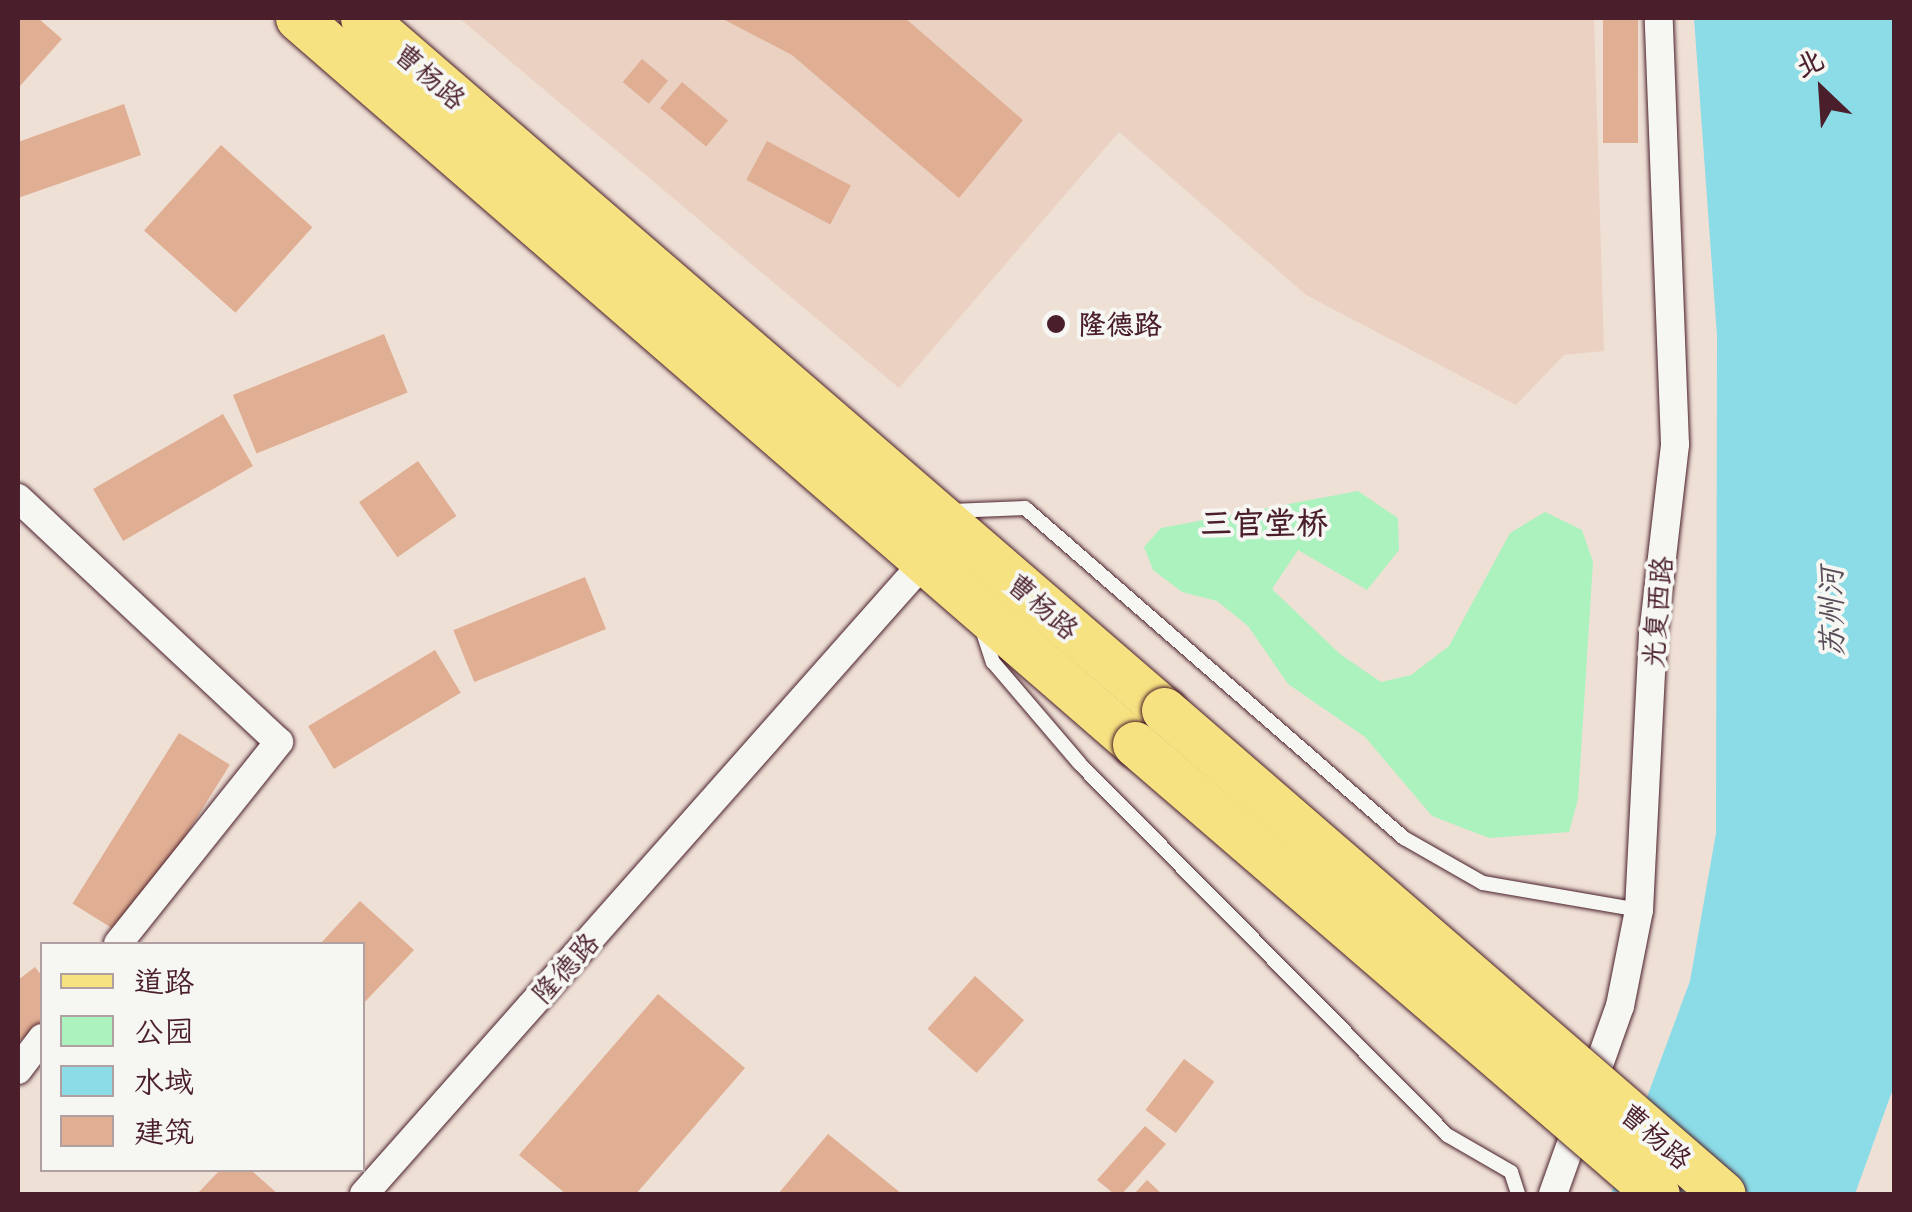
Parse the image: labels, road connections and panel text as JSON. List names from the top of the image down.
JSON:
{
  "streets": {
    "main road": ["曹杨路"],
    "street": ["光复西路", "隆德路"]
  },
  "crossings": [
    ["曹杨路", "隆德路"]
  ],
  "districts": ["三官堂桥"],
  "water": ["苏州河"],
  "places": ["隆德路"],
  "legend": [
    "道路",
    "公园",
    "水域",
    "建筑"
  ],
  "north": "top left"
}
